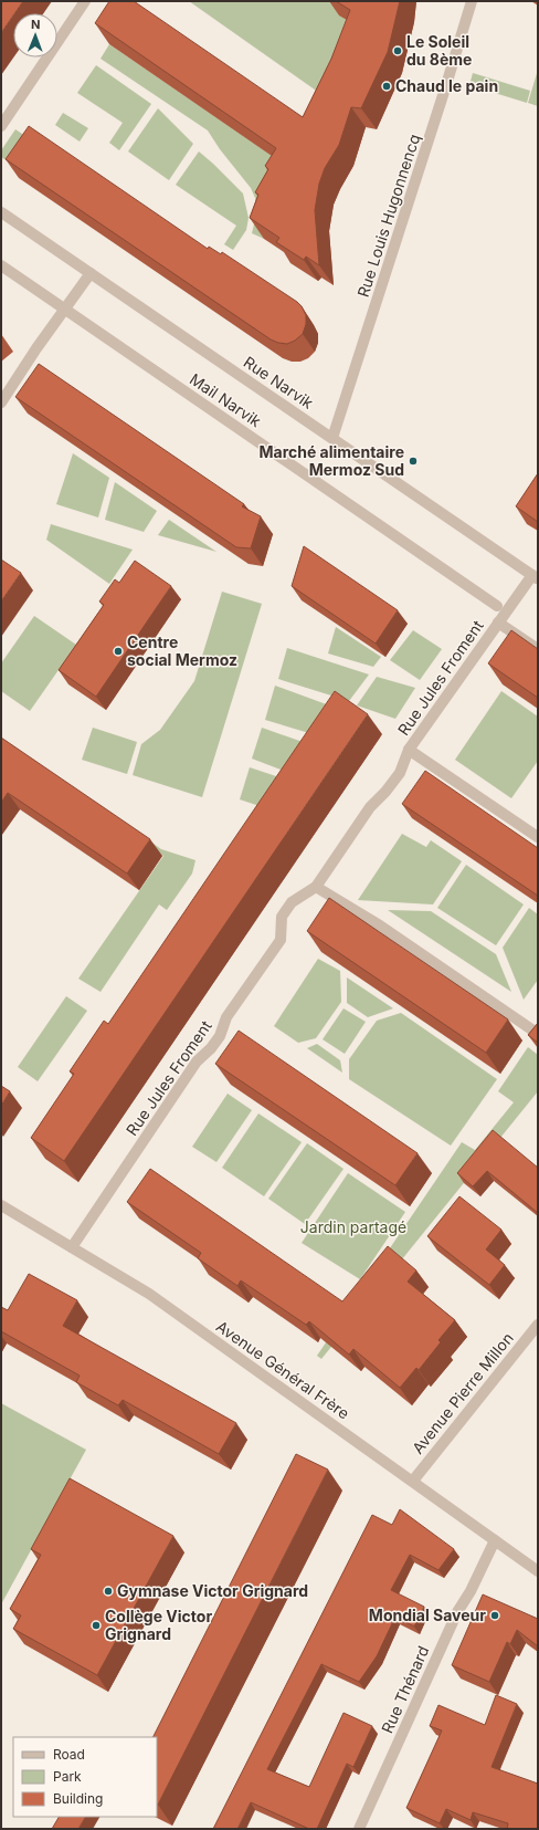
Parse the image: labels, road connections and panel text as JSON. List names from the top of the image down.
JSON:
{
  "streets": {
    "street": [
      "Rue Louis Hugonnencq",
      "Rue Narvik",
      "Mail Narvik",
      "Rue Jules Froment",
      "Avenue Général Frère",
      "Avenue Pierre Millon",
      "Rue Thénard"
    ]
  },
  "crossings": [
    ["Rue Louis Hugonnencq", "Rue Narvik"],
    ["Rue Narvik", "Rue Jules Froment"],
    ["Rue Jules Froment", "Avenue Général Frère"],
    ["Avenue Général Frère", "Avenue Pierre Millon"],
    ["Avenue Général Frère", "Rue Thénard"]
  ],
  "parks": ["Jardin partagé"],
  "places": [
    "Le Soleil du 8ème",
    "Chaud le pain",
    "Marché alimentaire Mermoz Sud",
    "Centre social Mermoz",
    "Gymnase Victor Grignard",
    "Mondial Saveur",
    "Collège Victor Grignard"
  ],
  "legend": ["Road", "Park", "Building"],
  "north": "top"
}
